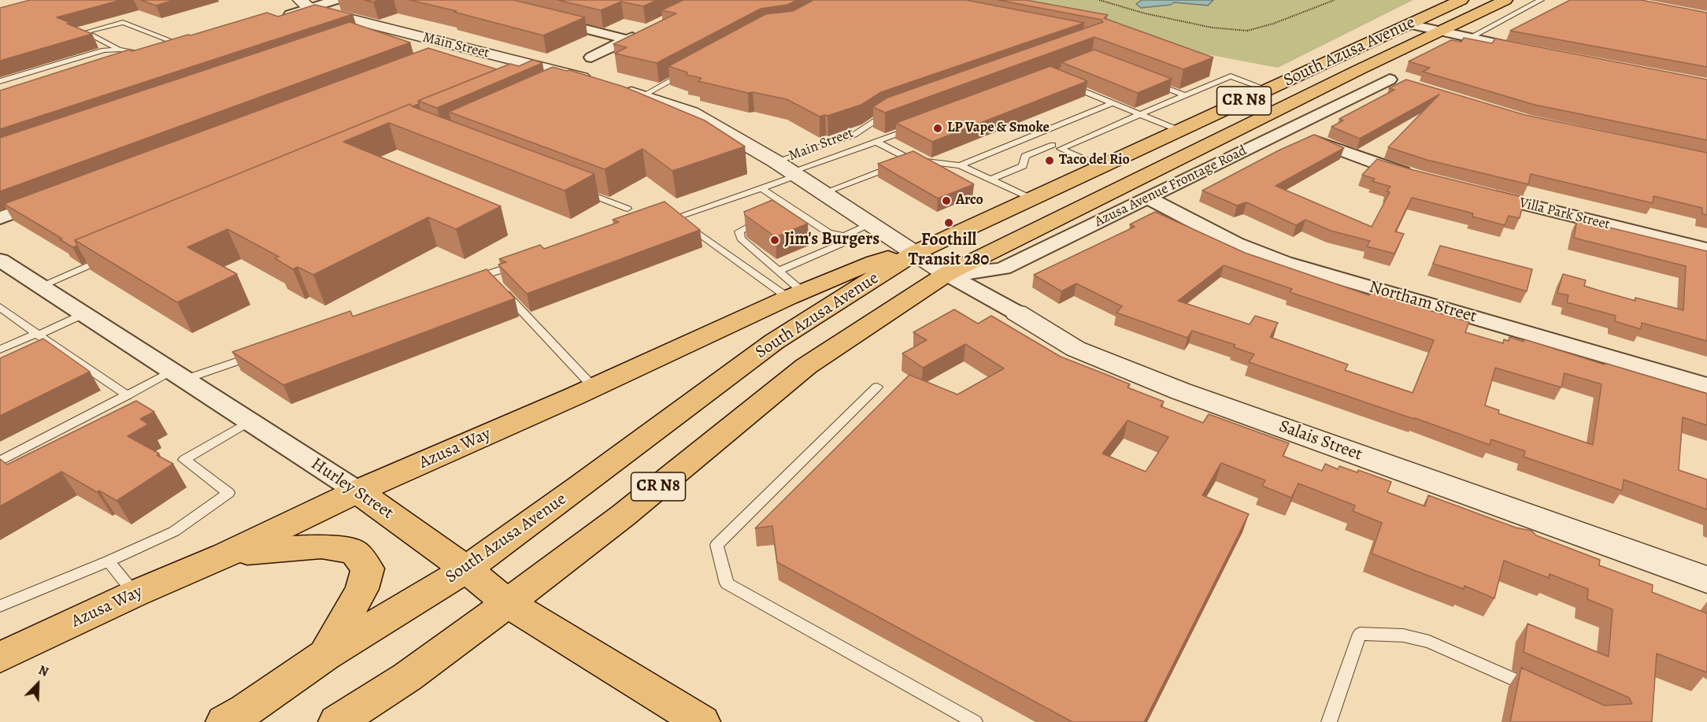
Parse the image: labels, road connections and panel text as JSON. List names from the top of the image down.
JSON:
{
  "streets": {
    "main road": [
      "South Azusa Avenue",
      "CR N8",
      "Azusa Way",
      "Hurley Street"
    ],
    "street": [
      "Main Street",
      "Azusa Avenue Frontage Road",
      "Villa Park Street",
      "Northam Street",
      "Salais Street"
    ]
  },
  "crossings": [
    ["Main Street", "South Azusa Avenue"],
    ["Main Street", "Azusa Avenue Frontage Road"],
    ["Main Street", "Salais Street"],
    ["Main Street", "Azusa Way"],
    ["South Azusa Avenue", "Azusa Avenue Frontage Road"],
    ["South Azusa Avenue", "Salais Street"],
    ["South Azusa Avenue", "Azusa Way"],
    ["South Azusa Avenue", "Hurley Street"],
    ["Azusa Avenue Frontage Road", "Northam Street"],
    ["Azusa Avenue Frontage Road", "Salais Street"],
    ["Azusa Way", "Hurley Street"]
  ],
  "places": [
    "LP Vape & Smoke",
    "Taco del Rio",
    "Arco",
    "Foothill Transit 280",
    "Jim's Burgers"
  ],
  "north": "top right"
}
